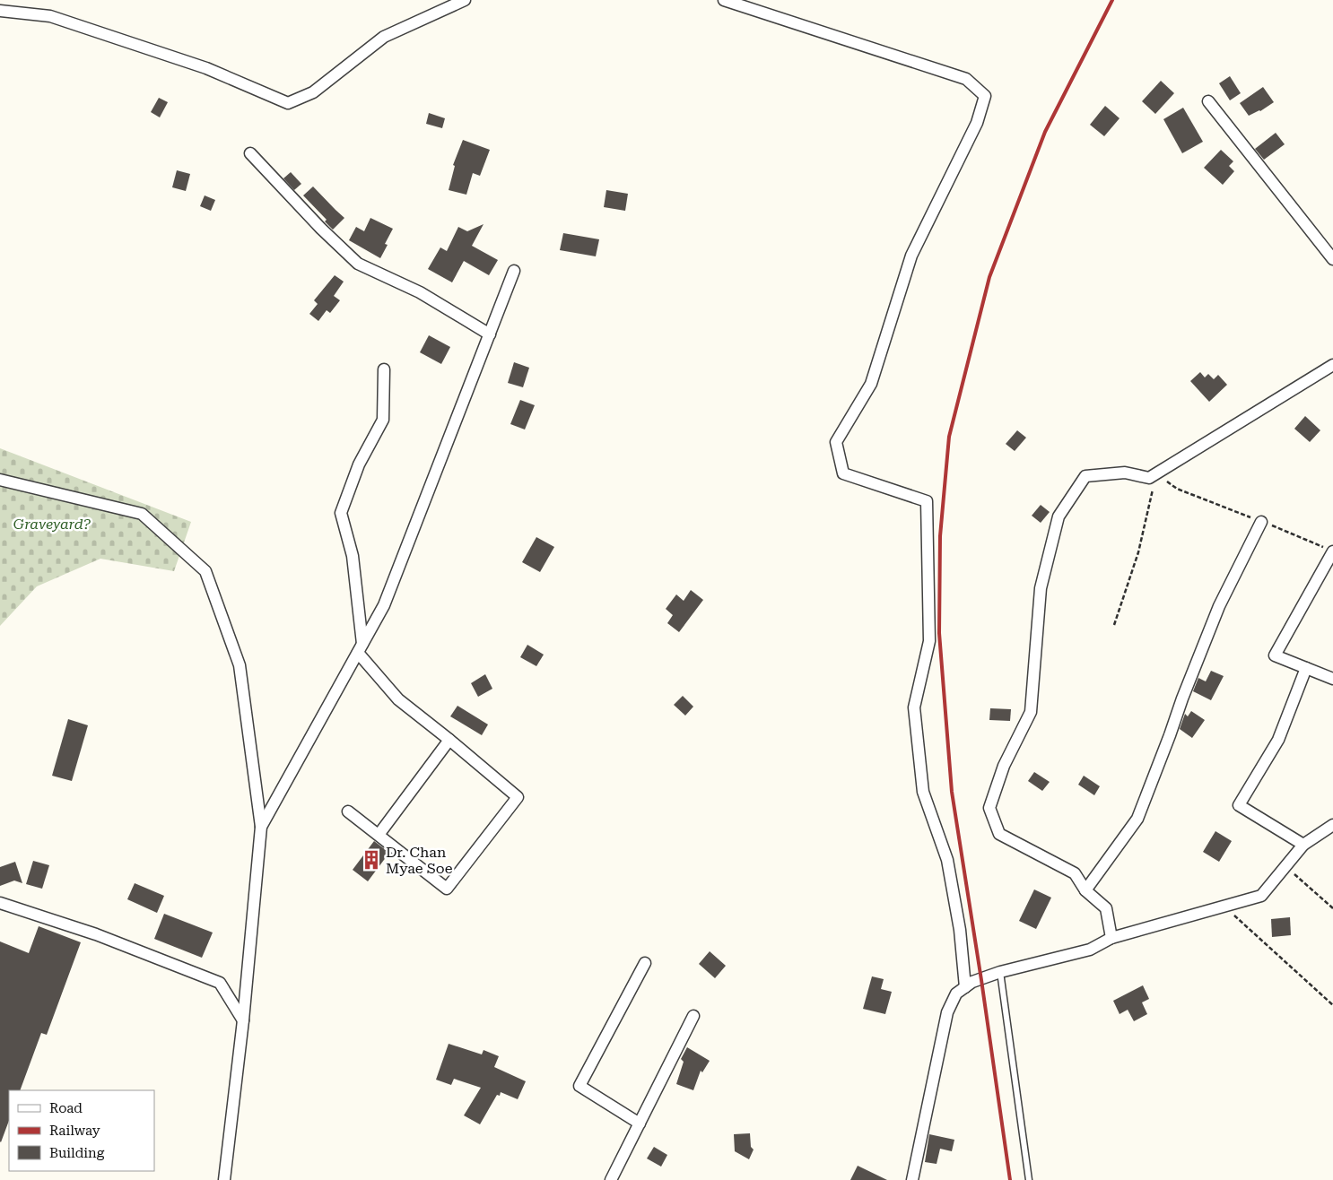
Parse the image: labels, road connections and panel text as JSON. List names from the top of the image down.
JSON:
{
  "parks": ["Graveyard?"],
  "places": {
    "building": ["Dr. Chan Myae Soe"]
  },
  "legend": ["Road", "Railway", "Building"]
}
